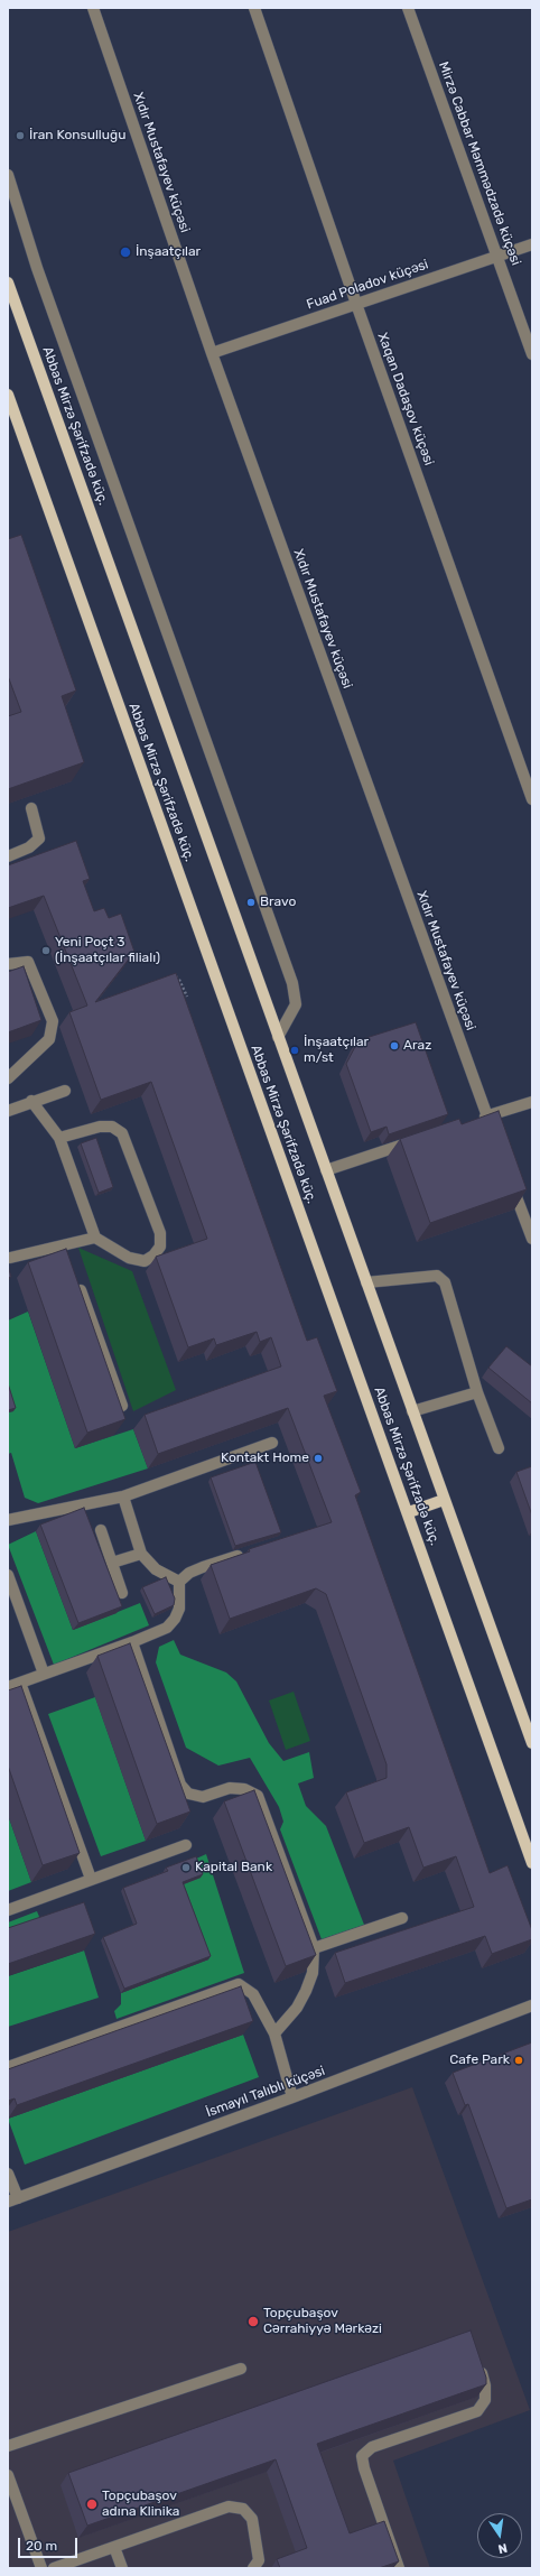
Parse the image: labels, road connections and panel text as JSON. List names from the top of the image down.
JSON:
{
  "streets": {
    "main road": ["Abbas Mirzə Şərifzadə küç."],
    "street": [
      "Xıdır Mustafayev küçəsi",
      "Mirzə Cabbar Məmmədzadə küçəsi",
      "Fuad Poladov küçəsi",
      "Xaqan Dadaşov küçəsi",
      "İsmayıl Talıblı küçəsi"
    ]
  },
  "crossings": [
    ["Xıdır Mustafayev küçəsi", "Fuad Poladov küçəsi"],
    ["Mirzə Cabbar Məmmədzadə küçəsi", "Fuad Poladov küçəsi"],
    ["Fuad Poladov küçəsi", "Xaqan Dadaşov küçəsi"]
  ],
  "places": [
    "İran Konsulluğu",
    "İnşaatçılar",
    "Bravo",
    "Yeni Poçt 3 (İnşaatçılar filialı)",
    "Araz",
    "İnşaatçılar m/st",
    "Kontakt Home",
    "Kapital Bank",
    "Cafe Park",
    "Topçubaşov Cərrahiyyə Mərkəzi",
    "Topçubaşov adına Klinika"
  ],
  "scale_bar": "20 m",
  "north": "bottom"
}
